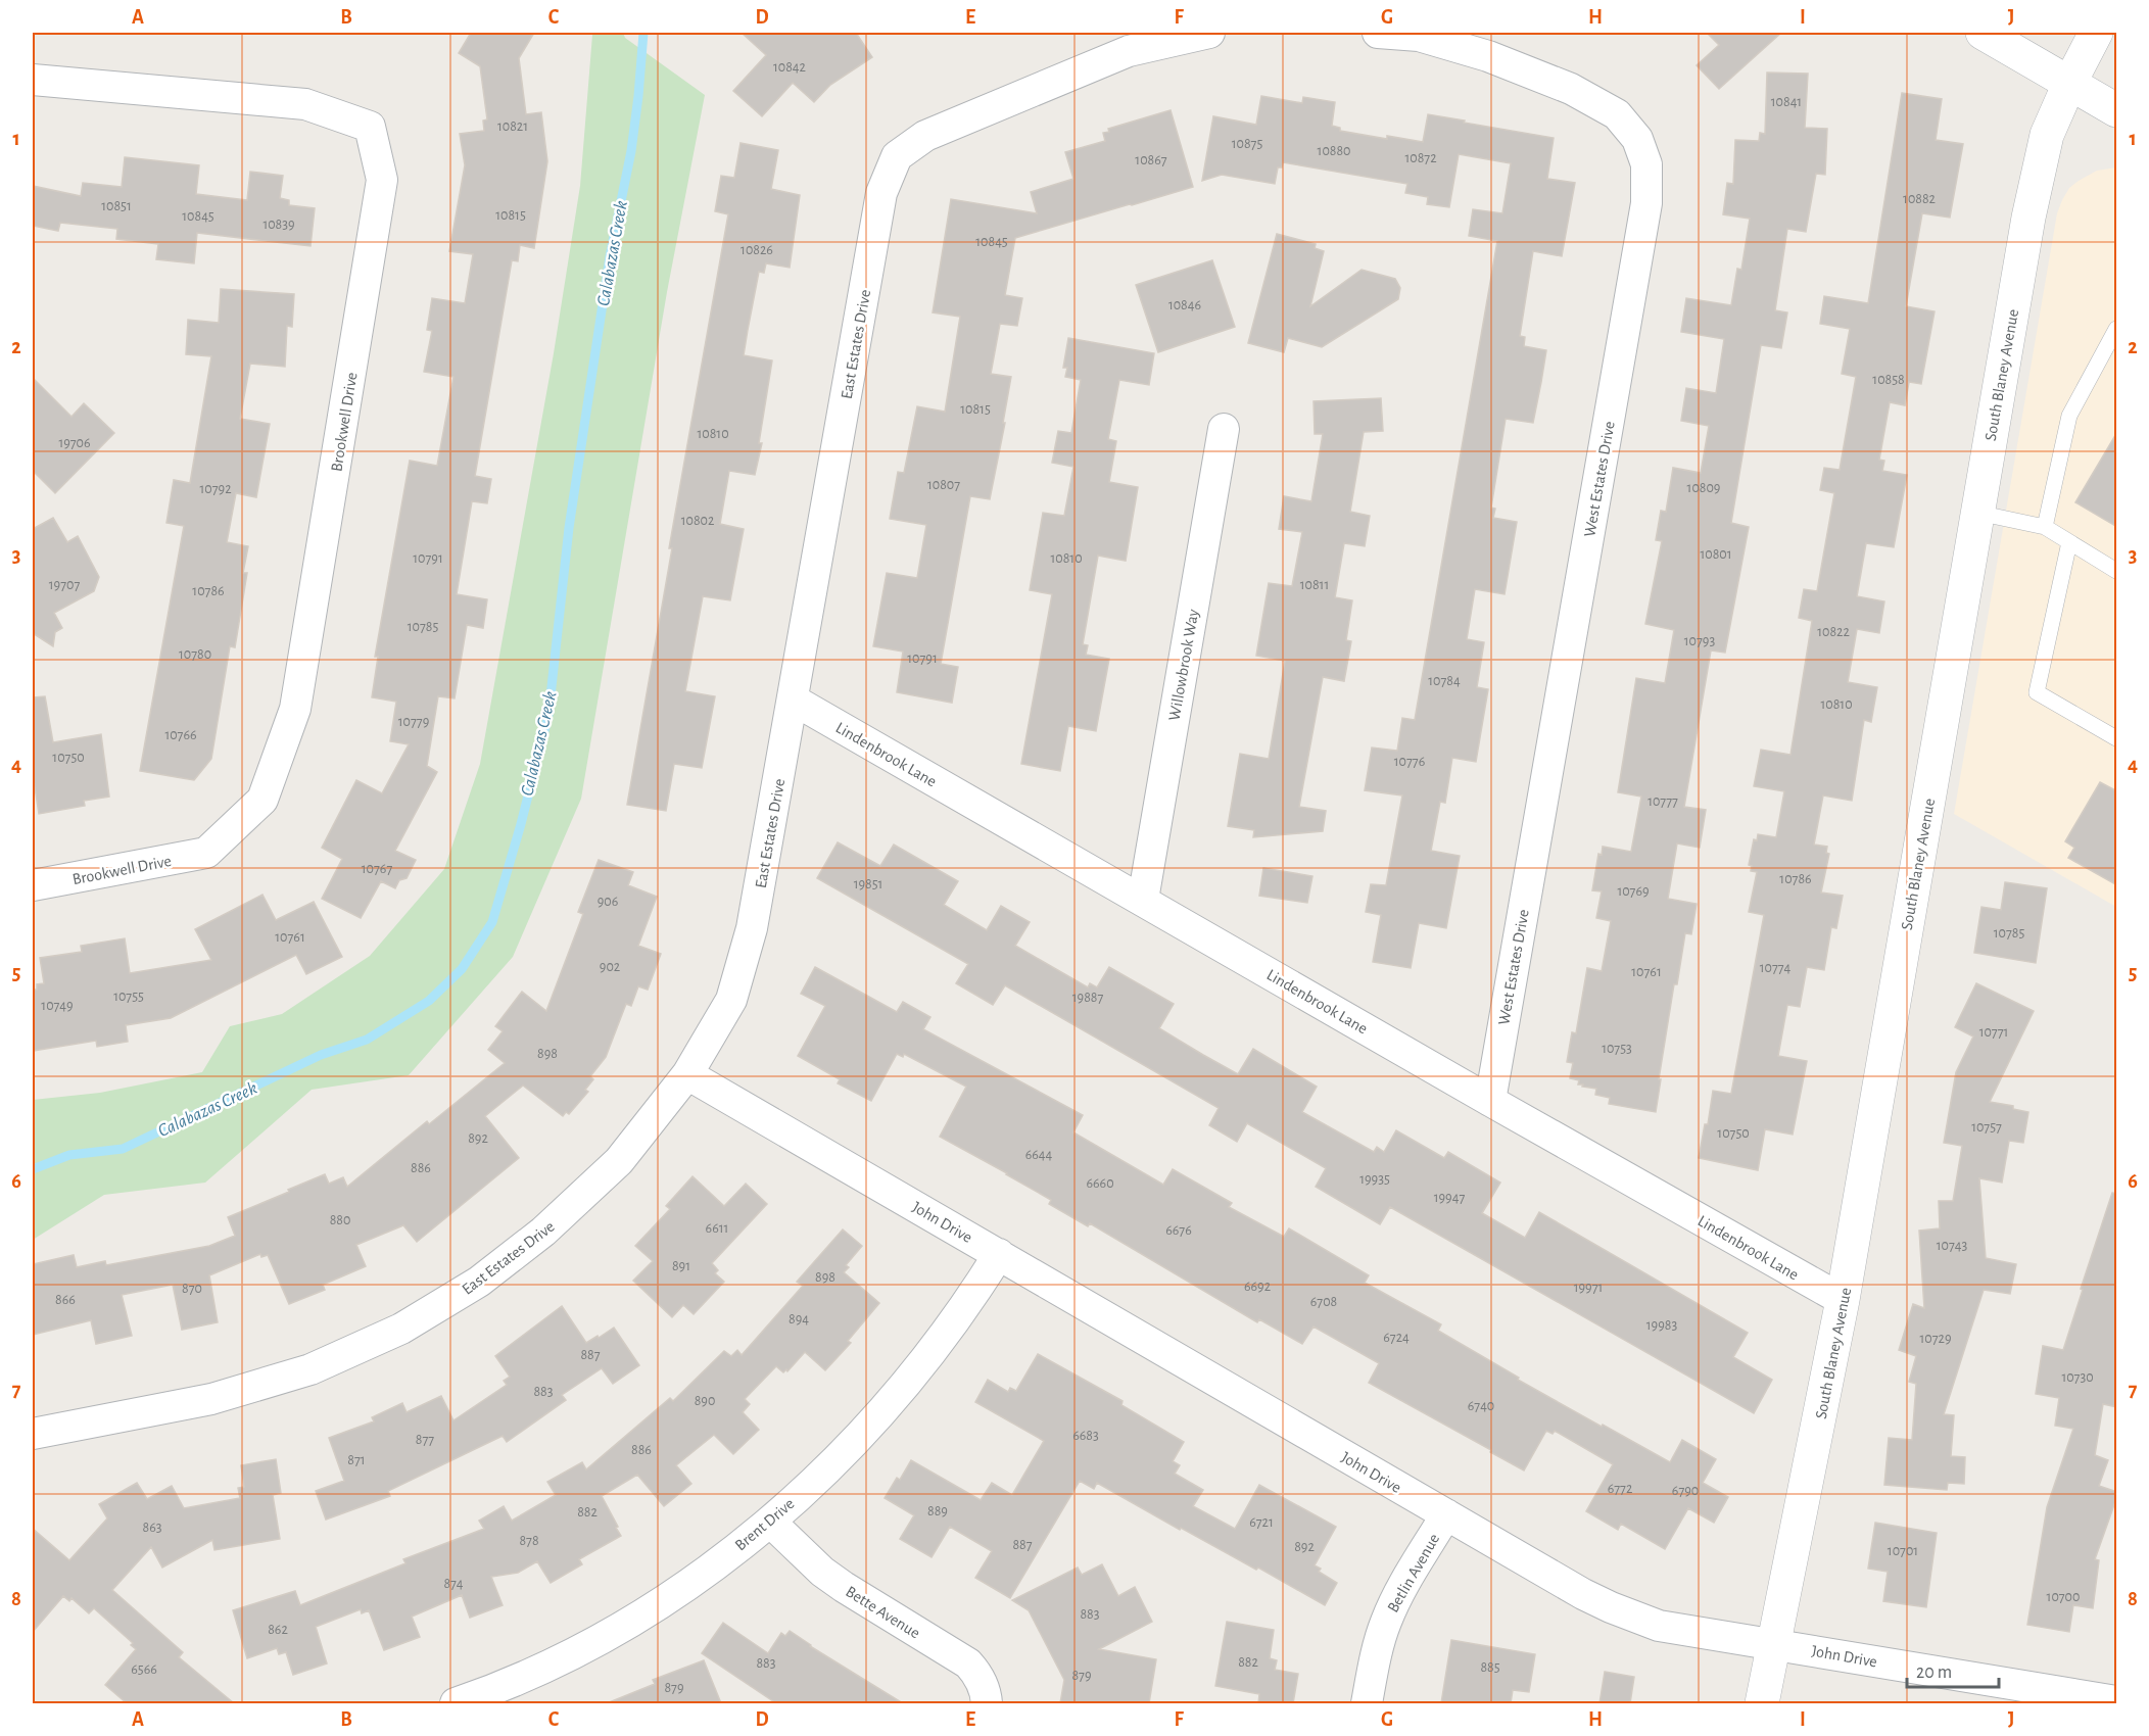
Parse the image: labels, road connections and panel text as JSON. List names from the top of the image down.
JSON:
{
  "streets": {
    "street": [
      "East Estates Drive",
      "South Blaney Avenue",
      "Brookwell Drive",
      "West Estates Drive",
      "Willowbrook Way",
      "Lindenbrook Lane",
      "John Drive",
      "Brent Drive",
      "Betlin Avenue",
      "Bette Avenue"
    ]
  },
  "crossings": [
    ["East Estates Drive", "Lindenbrook Lane"],
    ["East Estates Drive", "John Drive"],
    ["South Blaney Avenue", "Lindenbrook Lane"],
    ["South Blaney Avenue", "John Drive"],
    ["West Estates Drive", "Lindenbrook Lane"],
    ["Willowbrook Way", "Lindenbrook Lane"],
    ["John Drive", "Brent Drive"],
    ["John Drive", "Betlin Avenue"],
    ["Brent Drive", "Bette Avenue"]
  ],
  "water": ["Calabazas Creek"],
  "house_numbers": [
    "10842",
    "10841",
    "10821",
    "10875",
    "10880",
    "10872",
    "10867",
    "10882",
    "10851",
    "10815",
    "10845",
    "10839",
    "10845",
    "10826",
    "10846",
    "10858",
    "10815",
    "10810",
    "19706",
    "10807",
    "10809",
    "10792",
    "10802",
    "10801",
    "10791",
    "10810",
    "19707",
    "10811",
    "10786",
    "10785",
    "10822",
    "10793",
    "10780",
    "10791",
    "10784",
    "10810",
    "10779",
    "10766",
    "10750",
    "10776",
    "10777",
    "10767",
    "10786",
    "19851",
    "10769",
    "906",
    "10785",
    "10761",
    "902",
    "10774",
    "10761",
    "10755",
    "19887",
    "10749",
    "10771",
    "10753",
    "898",
    "10757",
    "10750",
    "892",
    "6644",
    "886",
    "19935",
    "6660",
    "19947",
    "880",
    "6611",
    "6676",
    "10743",
    "891",
    "898",
    "6692",
    "19971",
    "870",
    "866",
    "6708",
    "894",
    "19983",
    "6724",
    "10729",
    "887",
    "10730",
    "883",
    "890",
    "6740",
    "6683",
    "877",
    "886",
    "871",
    "6772",
    "6790",
    "889",
    "882",
    "6721",
    "863",
    "878",
    "887",
    "892",
    "10701",
    "874",
    "10700",
    "883",
    "862",
    "882",
    "883",
    "885",
    "6566",
    "879",
    "879"
  ],
  "scale_bar": "20 m",
  "grid": {
    "columns": [
      "A",
      "B",
      "C",
      "D",
      "E",
      "F",
      "G",
      "H",
      "I",
      "J"
    ],
    "rows": [
      "1",
      "2",
      "3",
      "4",
      "5",
      "6",
      "7",
      "8"
    ]
  }
}
